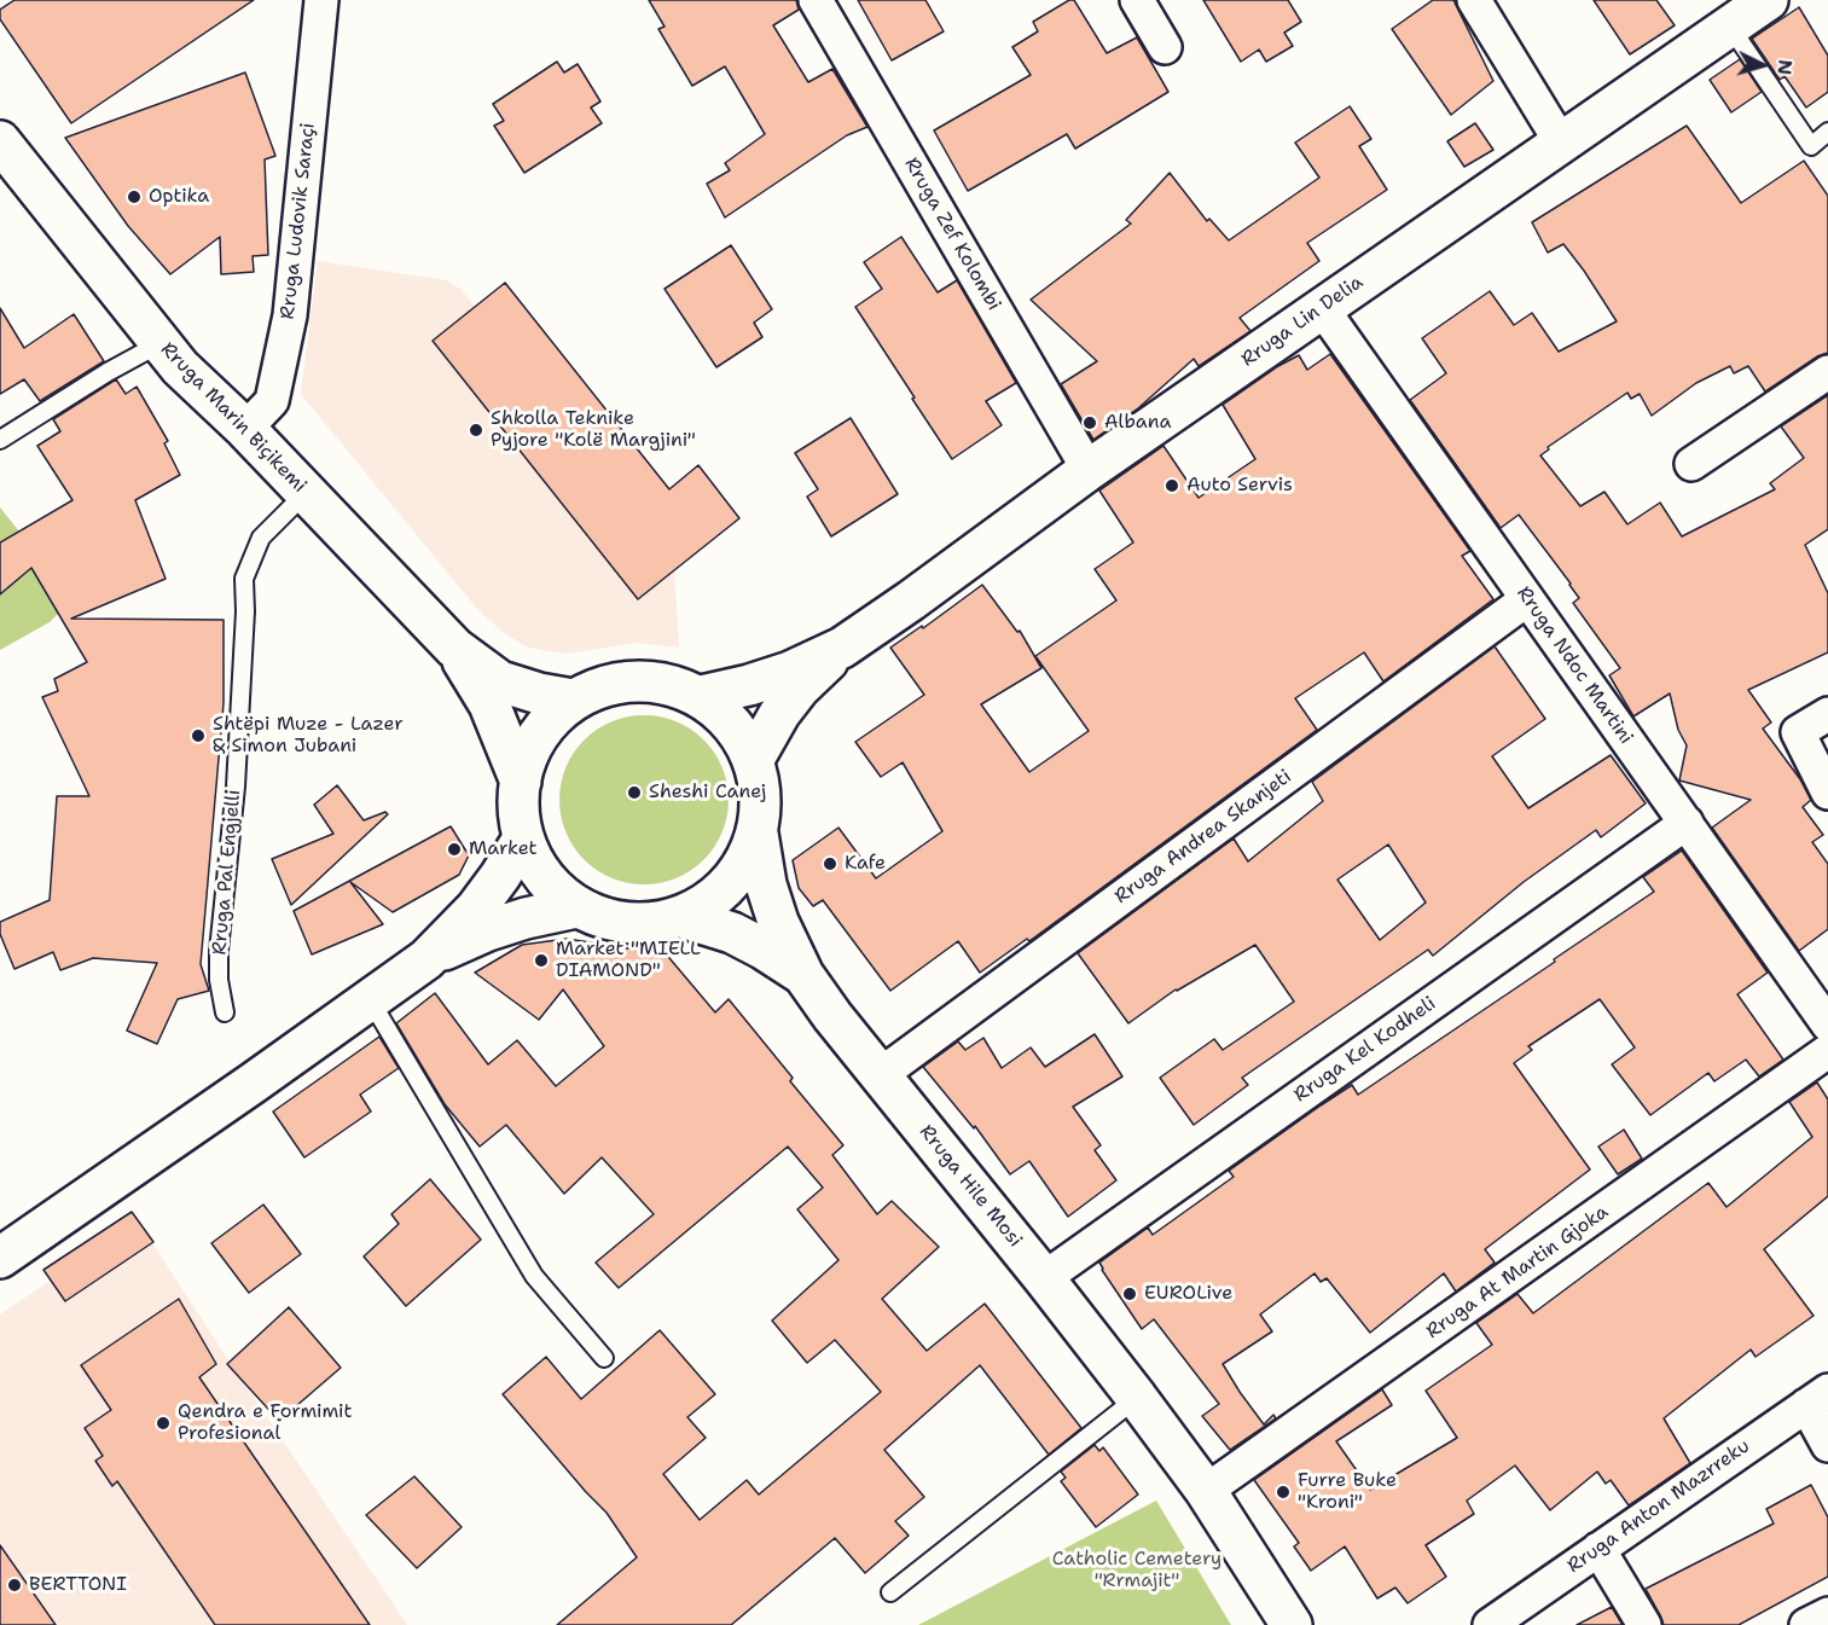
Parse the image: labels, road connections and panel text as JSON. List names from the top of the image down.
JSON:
{
  "streets": {
    "main road": ["Rruga Lin Delia", "Rruga Marin Biçikemi", "Rruga Hile Mosi"],
    "street": [
      "Rruga Ludovik Saraçi",
      "Rruga Zef Kolombi",
      "Rruga Ndoc Martini",
      "Rruga Andrea Skanjeti",
      "Rruga Kel Kodheli",
      "Rruga At Martin Gjoka",
      "Rruga Anton Mazrreku"
    ],
    "lane": ["Rruga Pal Engjelli"]
  },
  "crossings": [
    ["Rruga Ludovik Saraçi", "Rruga Marin Biçikemi"],
    ["Rruga Zef Kolombi", "Rruga Lin Delia"],
    ["Rruga Lin Delia", "Rruga Marin Biçikemi"],
    ["Rruga Lin Delia", "Rruga Ndoc Martini"],
    ["Rruga Lin Delia", "Rruga Hile Mosi"],
    ["Rruga Marin Biçikemi", "Rruga Pal Engjelli"],
    ["Rruga Marin Biçikemi", "Rruga Hile Mosi"],
    ["Rruga Ndoc Martini", "Rruga Andrea Skanjeti"],
    ["Rruga Ndoc Martini", "Rruga Kel Kodheli"],
    ["Rruga Andrea Skanjeti", "Rruga Hile Mosi"],
    ["Rruga Kel Kodheli", "Rruga Hile Mosi"],
    ["Rruga Hile Mosi", "Rruga At Martin Gjoka"]
  ],
  "parks": ["Catholic Cemetery \"Rrmajit\""],
  "places": [
    "Optika",
    "Albana",
    "Shkolla Teknike Pyjore \"Kolë Margjini\"",
    "Auto Servis",
    "Shtëpi Muze - Lazer & Simon Jubani",
    "Sheshi Canej",
    "Market",
    "Kafe",
    "Market \"MIELL DIAMOND\"",
    "EUROLive",
    "Qendra e Formimit Profesional",
    "Furre Buke \"Kroni\"",
    "BERTTONI"
  ],
  "north": "right"
}
